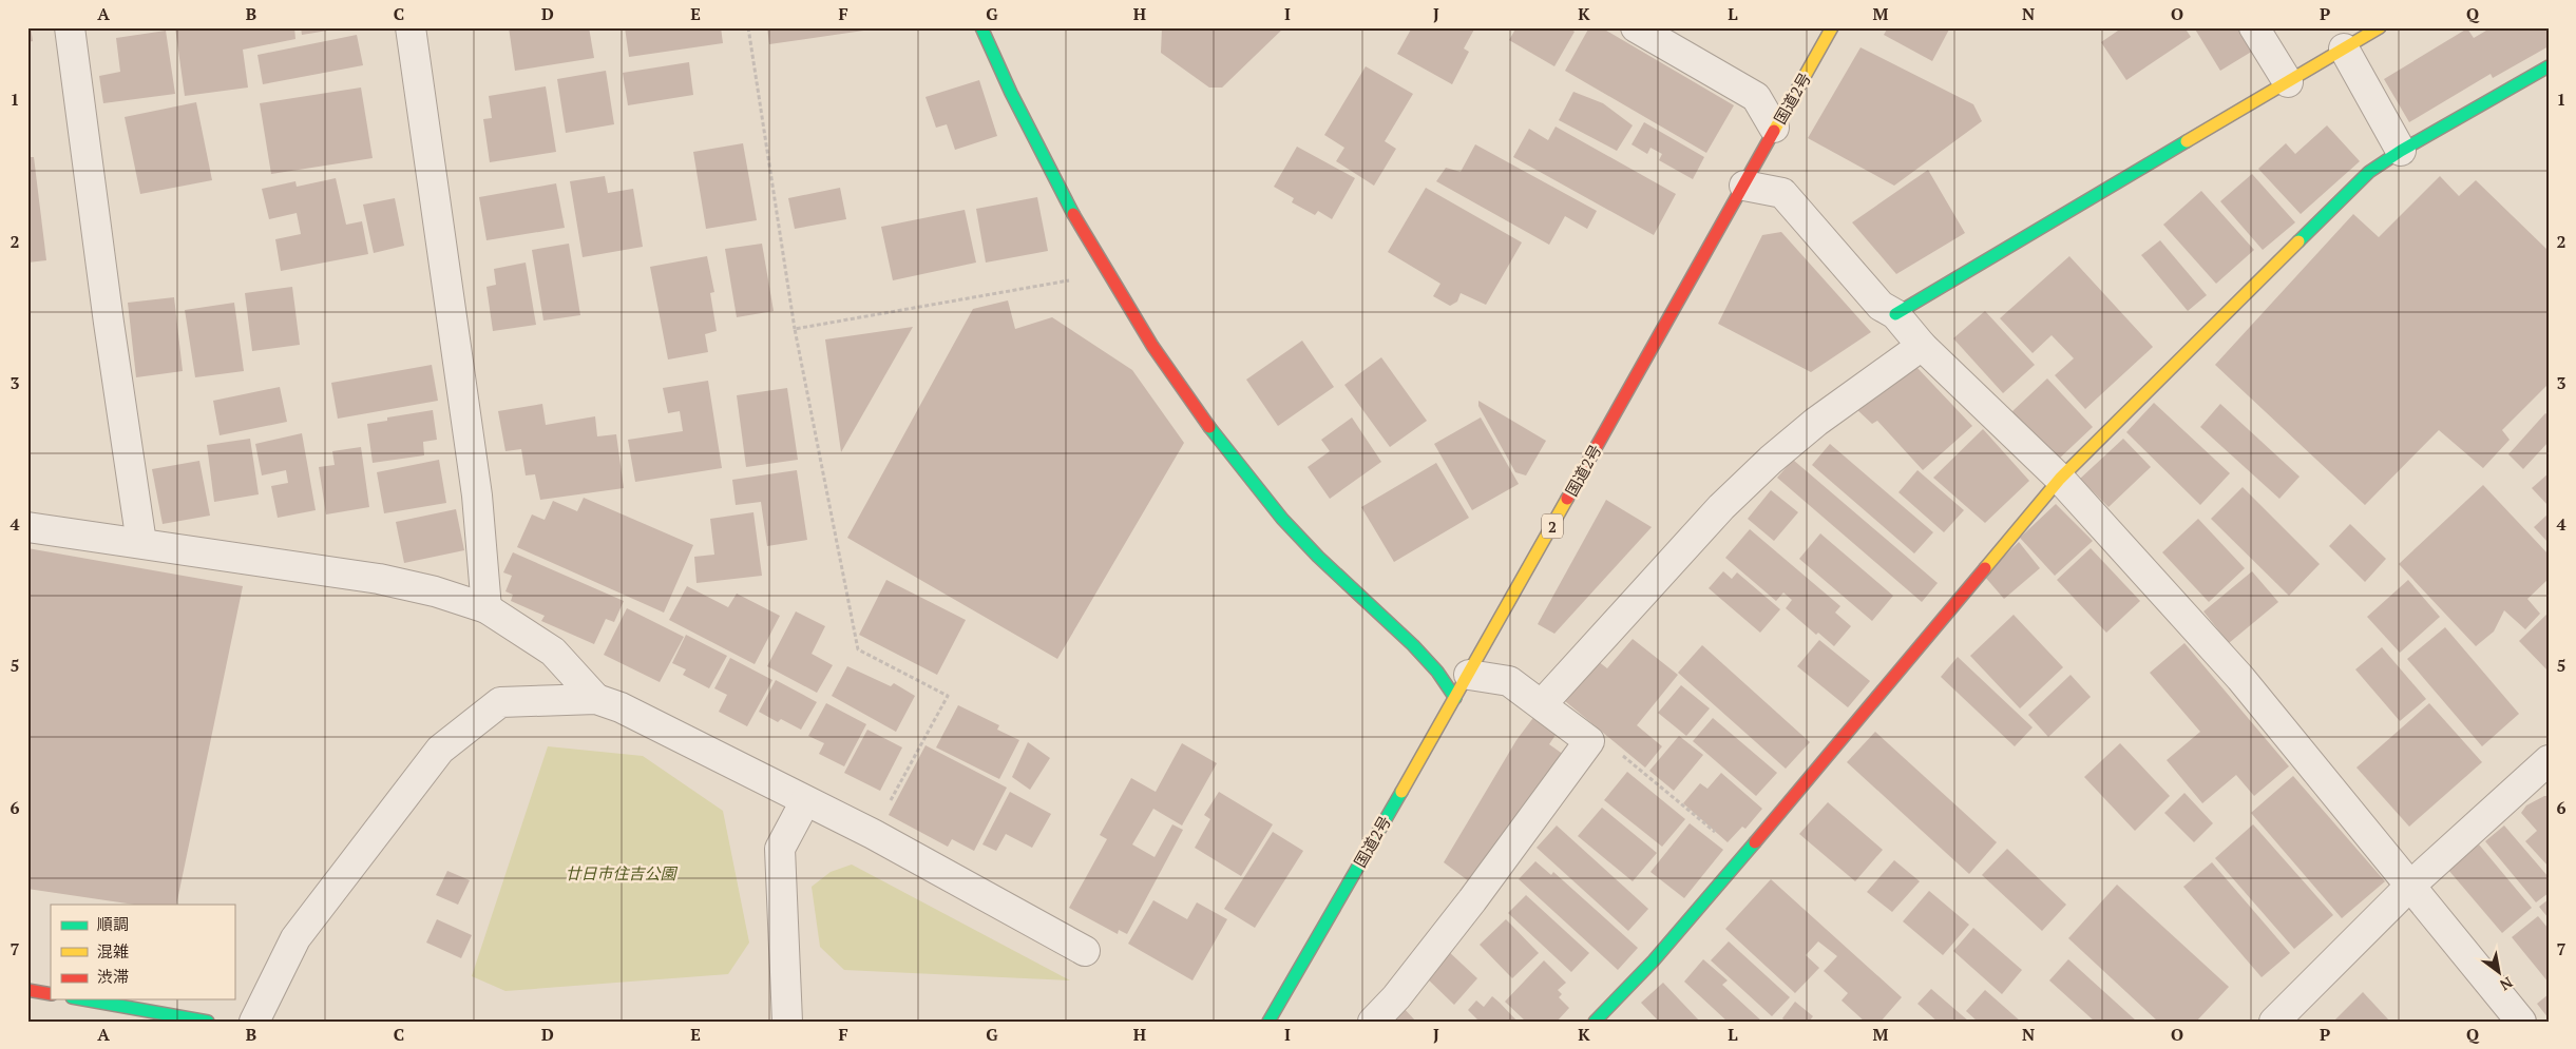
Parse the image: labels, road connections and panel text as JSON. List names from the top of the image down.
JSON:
{
  "streets": {
    "main road": ["国道2号", "2"]
  },
  "parks": ["廿日市住吉公園"],
  "legend": ["順調", "混雑", "渋滞"],
  "north": "bottom right",
  "grid": {
    "columns": [
      "A",
      "B",
      "C",
      "D",
      "E",
      "F",
      "G",
      "H",
      "I",
      "J",
      "K",
      "L",
      "M",
      "N",
      "O",
      "P",
      "Q"
    ],
    "rows": [
      "1",
      "2",
      "3",
      "4",
      "5",
      "6",
      "7"
    ]
  }
}
